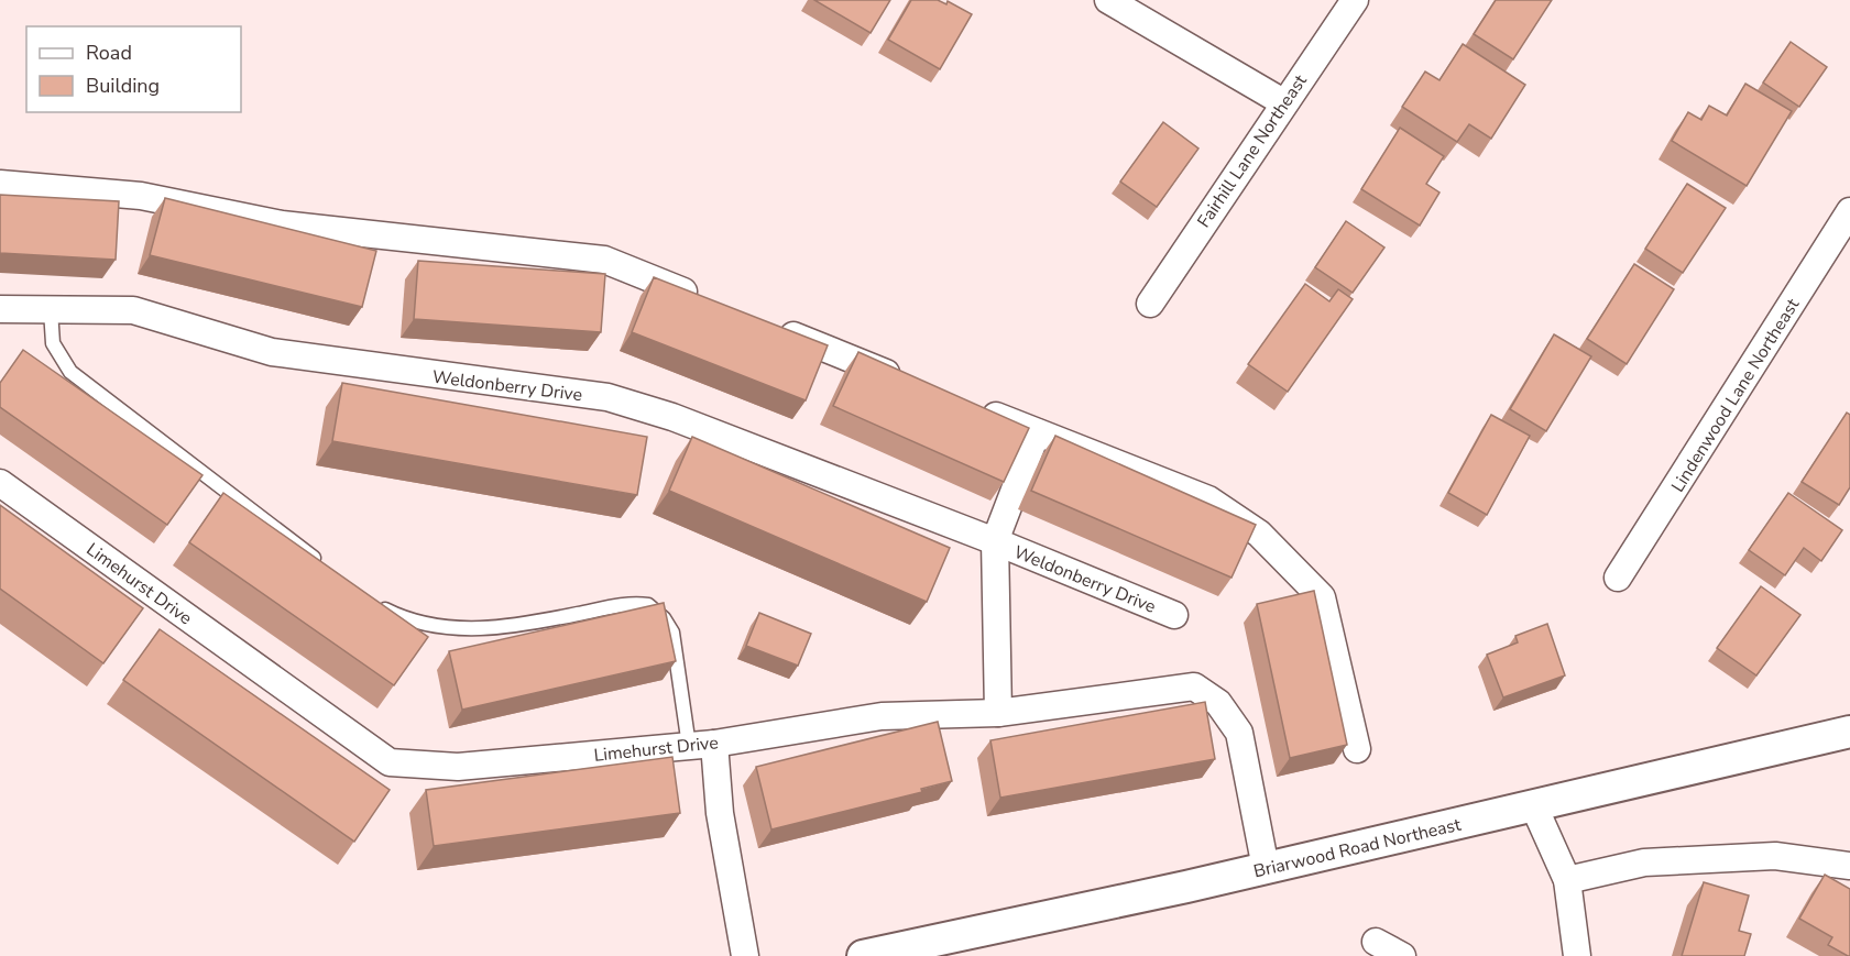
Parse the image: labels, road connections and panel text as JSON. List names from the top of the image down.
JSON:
{
  "streets": {
    "street": [
      "Fairhill Lane Northeast",
      "Weldonberry Drive",
      "Lindenwood Lane Northeast",
      "Limehurst Drive",
      "Briarwood Road Northeast"
    ]
  },
  "crossings": [
    ["Weldonberry Drive", "Limehurst Drive"],
    ["Limehurst Drive", "Briarwood Road Northeast"]
  ],
  "legend": ["Road", "Building"]
}
